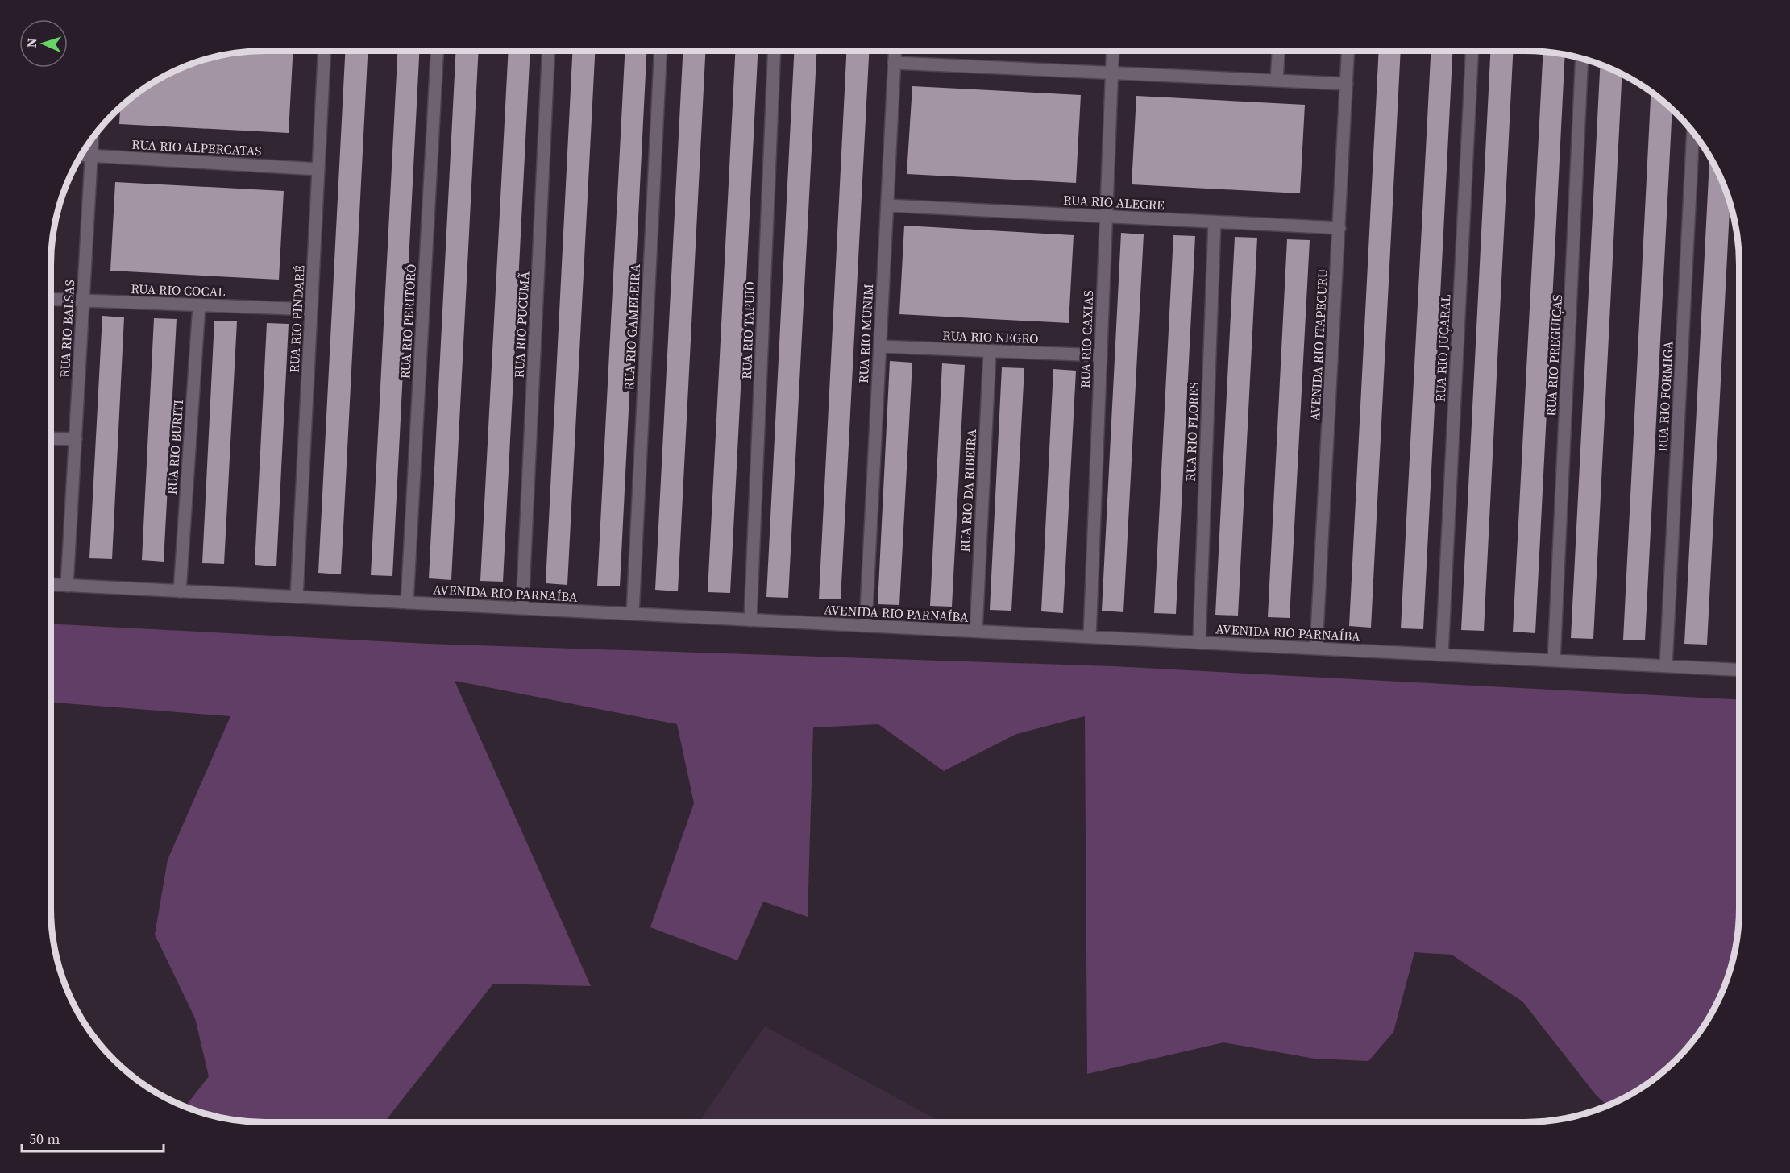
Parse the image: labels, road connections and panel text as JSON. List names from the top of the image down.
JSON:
{
  "streets": {
    "street": [
      "RUA RIO ALPERCATAS",
      "RUA RIO ALEGRE",
      "RUA RIO COCAL",
      "RUA RIO PINDARÉ",
      "RUA RIO PERITORÓ",
      "RUA RIO PUCUMÃ",
      "RUA RIO GAMELEIRA",
      "RUA RIO BALSAS",
      "RUA RIO TAPUIO",
      "RUA RIO MUNIM",
      "RUA RIO NEGRO",
      "RUA RIO CAXIAS",
      "AVENIDA RIO ITAPECURU",
      "RUA RIO JUÇARAL",
      "RUA RIO PREGUIÇAS",
      "RUA RIO FORMIGA",
      "RUA RIO FLORES",
      "RUA RIO BURITI",
      "RUA RIO DA RIBEIRA",
      "AVENIDA RIO PARNAÍBA"
    ]
  },
  "crossings": [
    ["RUA RIO ALPERCATAS", "RUA RIO PINDARÉ"],
    ["RUA RIO ALPERCATAS", "RUA RIO BALSAS"],
    ["RUA RIO ALEGRE", "RUA RIO MUNIM"],
    ["RUA RIO ALEGRE", "RUA RIO CAXIAS"],
    ["RUA RIO ALEGRE", "AVENIDA RIO ITAPECURU"],
    ["RUA RIO ALEGRE", "RUA RIO FLORES"],
    ["RUA RIO COCAL", "RUA RIO PINDARÉ"],
    ["RUA RIO COCAL", "RUA RIO BALSAS"],
    ["RUA RIO COCAL", "RUA RIO BURITI"],
    ["RUA RIO PINDARÉ", "AVENIDA RIO PARNAÍBA"],
    ["RUA RIO PERITORÓ", "AVENIDA RIO PARNAÍBA"],
    ["RUA RIO PUCUMÃ", "AVENIDA RIO PARNAÍBA"],
    ["RUA RIO GAMELEIRA", "AVENIDA RIO PARNAÍBA"],
    ["RUA RIO BALSAS", "AVENIDA RIO PARNAÍBA"],
    ["RUA RIO TAPUIO", "AVENIDA RIO PARNAÍBA"],
    ["RUA RIO MUNIM", "RUA RIO NEGRO"],
    ["RUA RIO MUNIM", "AVENIDA RIO PARNAÍBA"],
    ["RUA RIO NEGRO", "RUA RIO CAXIAS"],
    ["RUA RIO NEGRO", "RUA RIO DA RIBEIRA"],
    ["RUA RIO CAXIAS", "AVENIDA RIO PARNAÍBA"],
    ["AVENIDA RIO ITAPECURU", "AVENIDA RIO PARNAÍBA"],
    ["RUA RIO JUÇARAL", "AVENIDA RIO PARNAÍBA"],
    ["RUA RIO PREGUIÇAS", "AVENIDA RIO PARNAÍBA"],
    ["RUA RIO FORMIGA", "AVENIDA RIO PARNAÍBA"],
    ["RUA RIO FLORES", "AVENIDA RIO PARNAÍBA"],
    ["RUA RIO BURITI", "AVENIDA RIO PARNAÍBA"],
    ["RUA RIO DA RIBEIRA", "AVENIDA RIO PARNAÍBA"]
  ],
  "scale_bar": "50 m",
  "north": "left"
}
